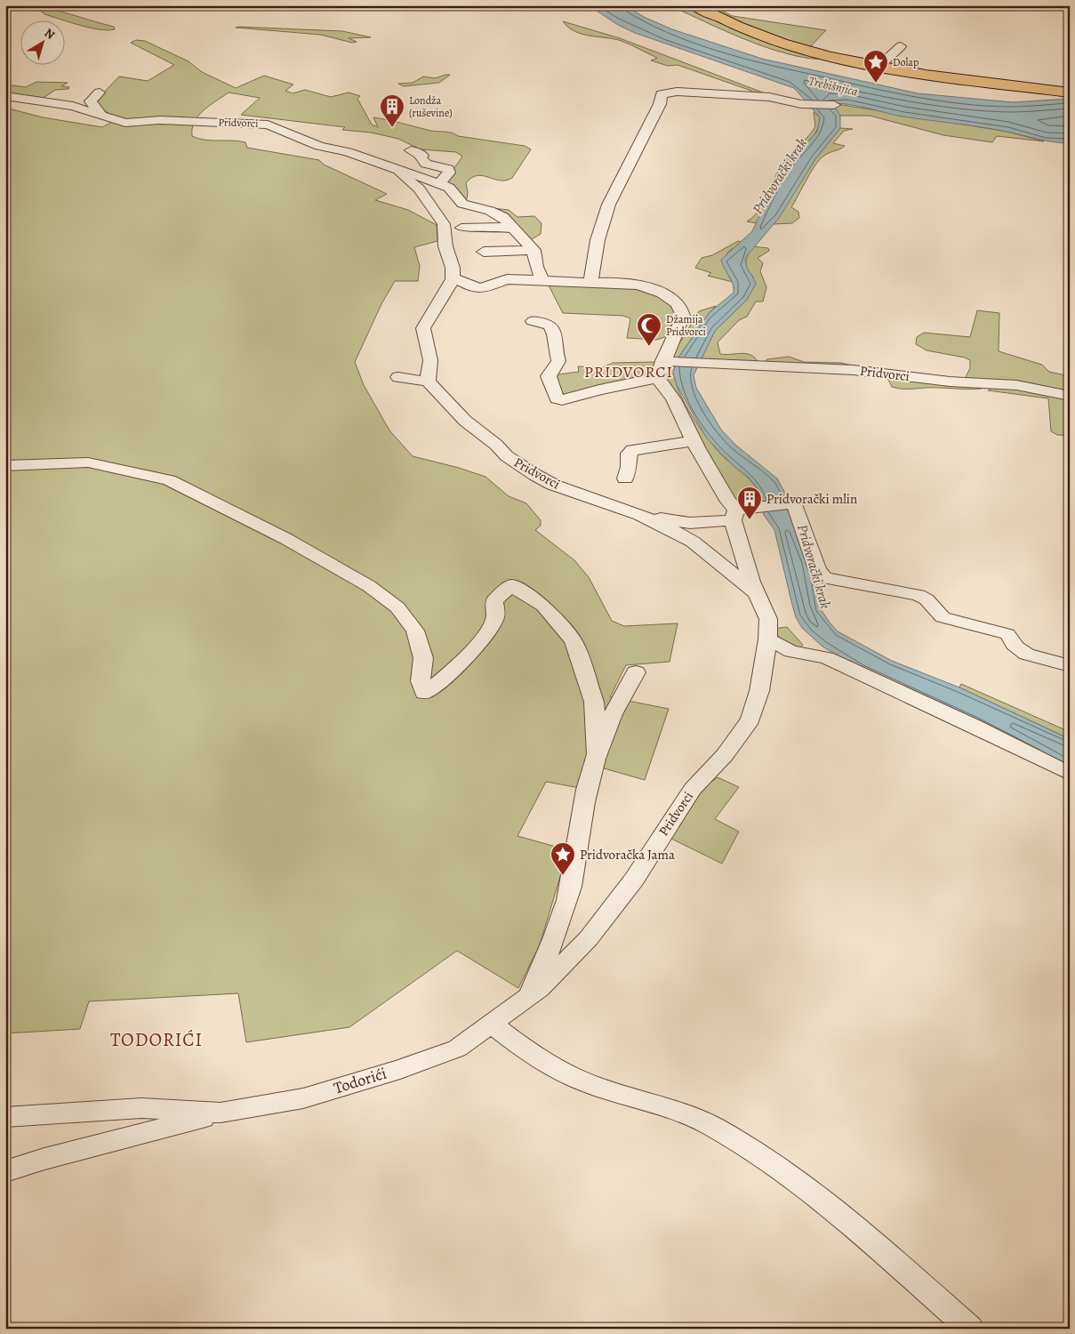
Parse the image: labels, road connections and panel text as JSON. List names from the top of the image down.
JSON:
{
  "streets": {
    "street": ["Pridvorci", "Todorići"]
  },
  "crossings": [
    ["Pridvorci", "Todorići"]
  ],
  "districts": ["PRIDVORCI", "TODORIĆI"],
  "water": ["Trebišnjica", "Pridvorački krak"],
  "places": {
    "place": ["Dolap", "Pridvoračka Jama"],
    "building": ["Londža (ruševine)", "Pridvorački mlin"],
    "mosque": ["Džamija Pridvorci"]
  },
  "north": "top right"
}
